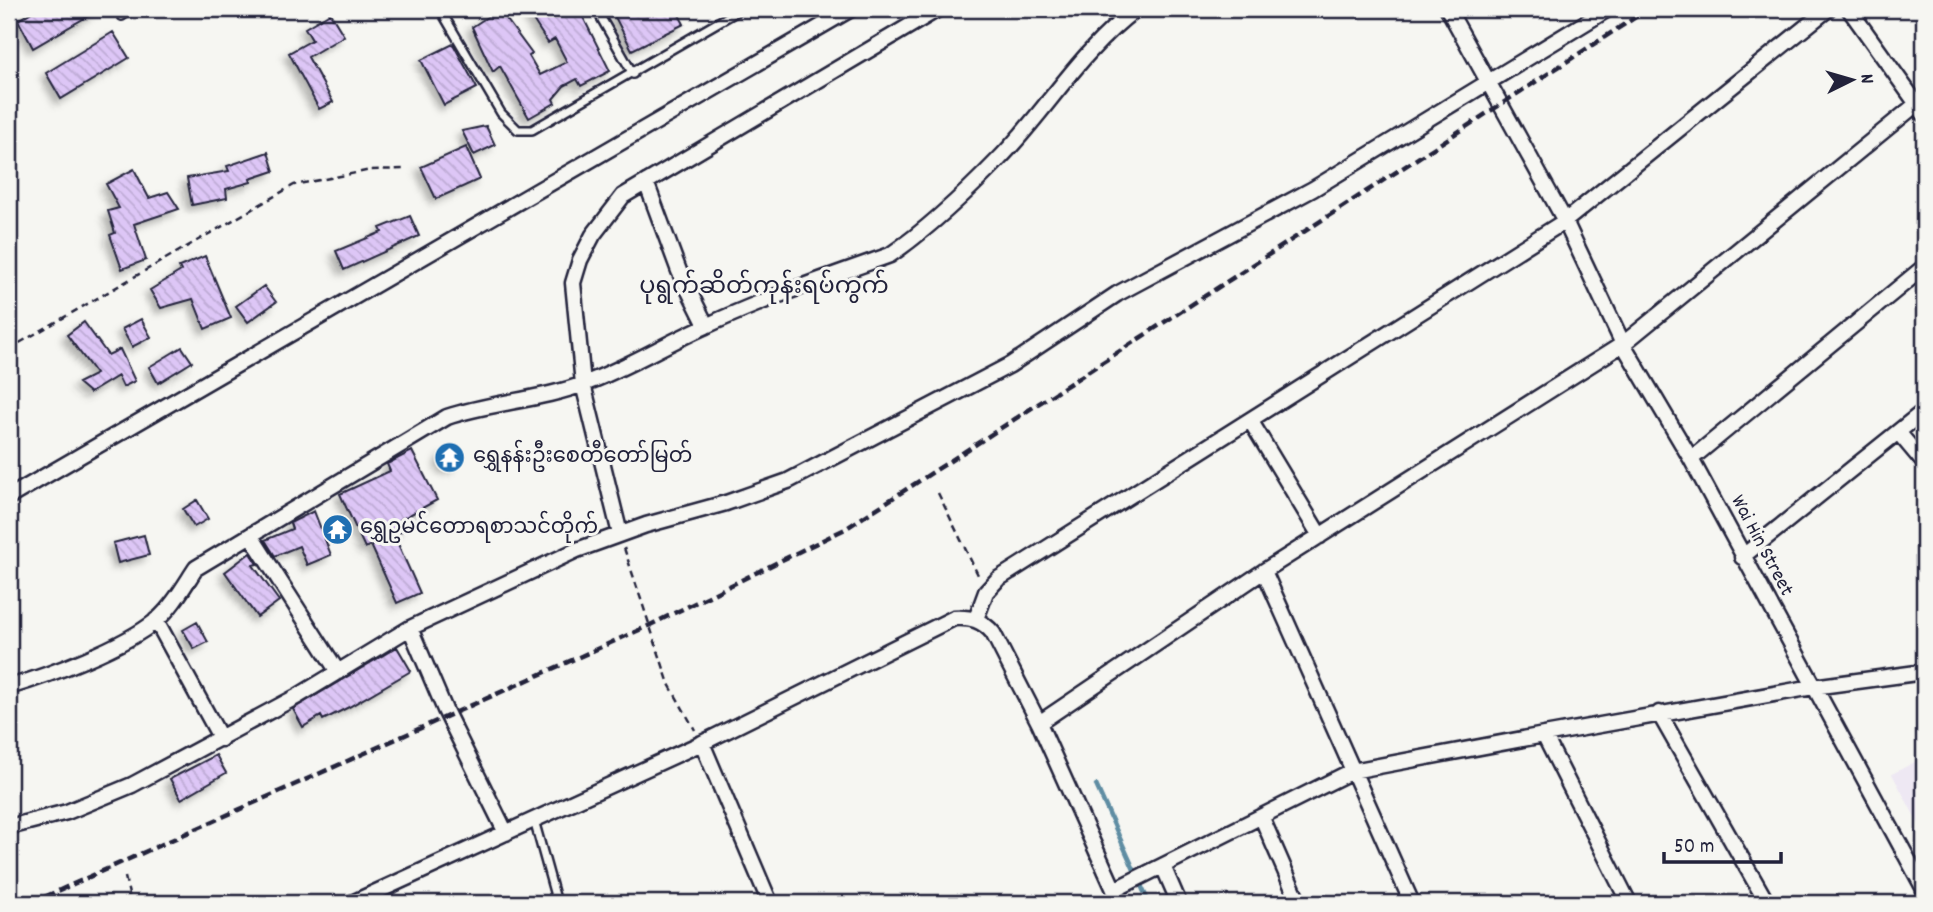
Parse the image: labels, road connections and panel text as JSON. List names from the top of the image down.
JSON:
{
  "streets": {
    "street": ["Wai Hin Street"]
  },
  "districts": ["ပုရွက်ဆိတ်ကုန်းရပ်ကွက်"],
  "places": {
    "temple": ["ရွှေနန်းဦးစေတီတော်မြတ်", "ရွှေဥမင်တောရစာသင်တိုက်"]
  },
  "scale_bar": "50 m",
  "north": "right"
}
